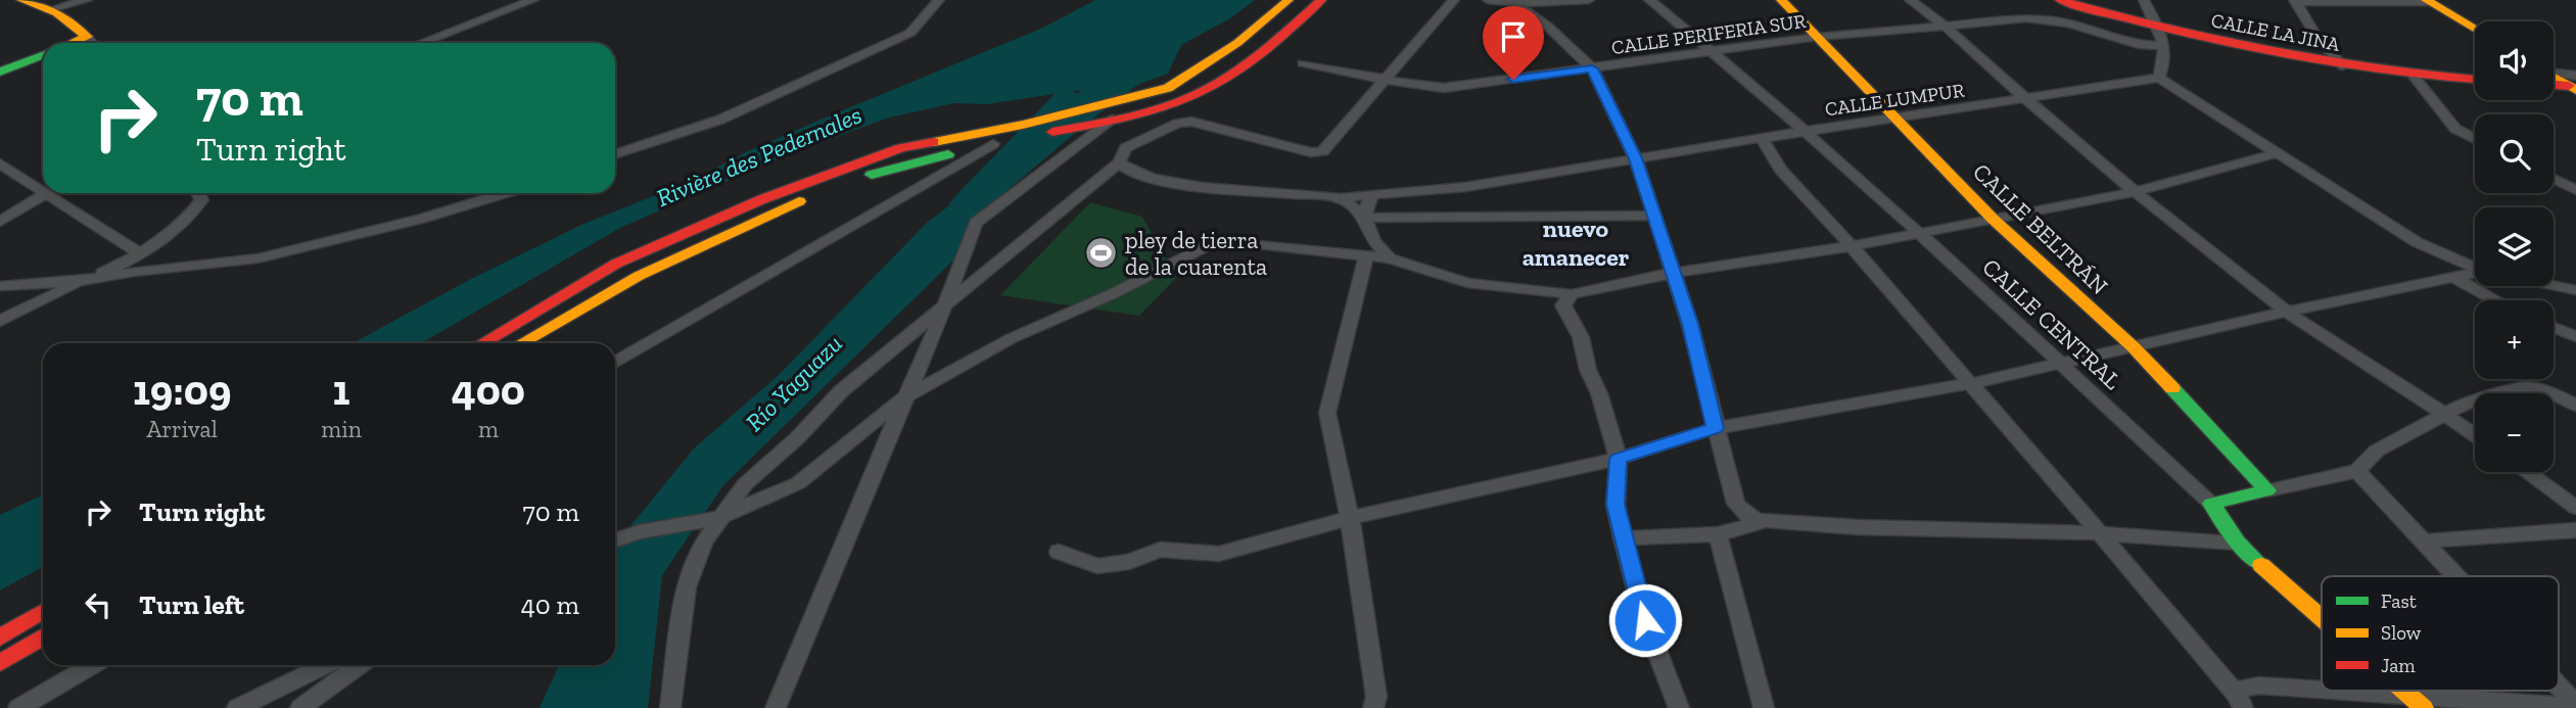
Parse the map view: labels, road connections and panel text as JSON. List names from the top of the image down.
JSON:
{
  "streets": {
    "street": [
      "CALLE LA JINA",
      "CALLE PERIFERIA SUR",
      "CALLE LUMPUR",
      "CALLE BELTRÁN",
      "CALLE CENTRAL"
    ]
  },
  "crossings": [
    ["CALLE LA JINA", "CALLE PERIFERIA SUR"],
    ["CALLE PERIFERIA SUR", "CALLE BELTRÁN"],
    ["CALLE PERIFERIA SUR", "CALLE CENTRAL"],
    ["CALLE LUMPUR", "CALLE BELTRÁN"],
    ["CALLE LUMPUR", "CALLE CENTRAL"]
  ],
  "districts": ["nuevo amanecer"],
  "water": ["Rivière des Pedernales", "Río Yaguazu"],
  "places": {
    "sports": ["pley de tierra de la cuarenta"]
  },
  "legend": ["Fast", "Slow", "Jam"],
  "page": {
    "map_buttons": ["+", "−"],
    "turn": ["70 m", "Turn right"],
    "eta": [
      "19:09",
      "Arrival",
      "1",
      "min",
      "400",
      "m"
    ],
    "list": [
      {
        "name": "Turn right",
        "value": "70 m"
      },
      {
        "name": "Turn left",
        "value": "40 m"
      }
    ]
  }
}
